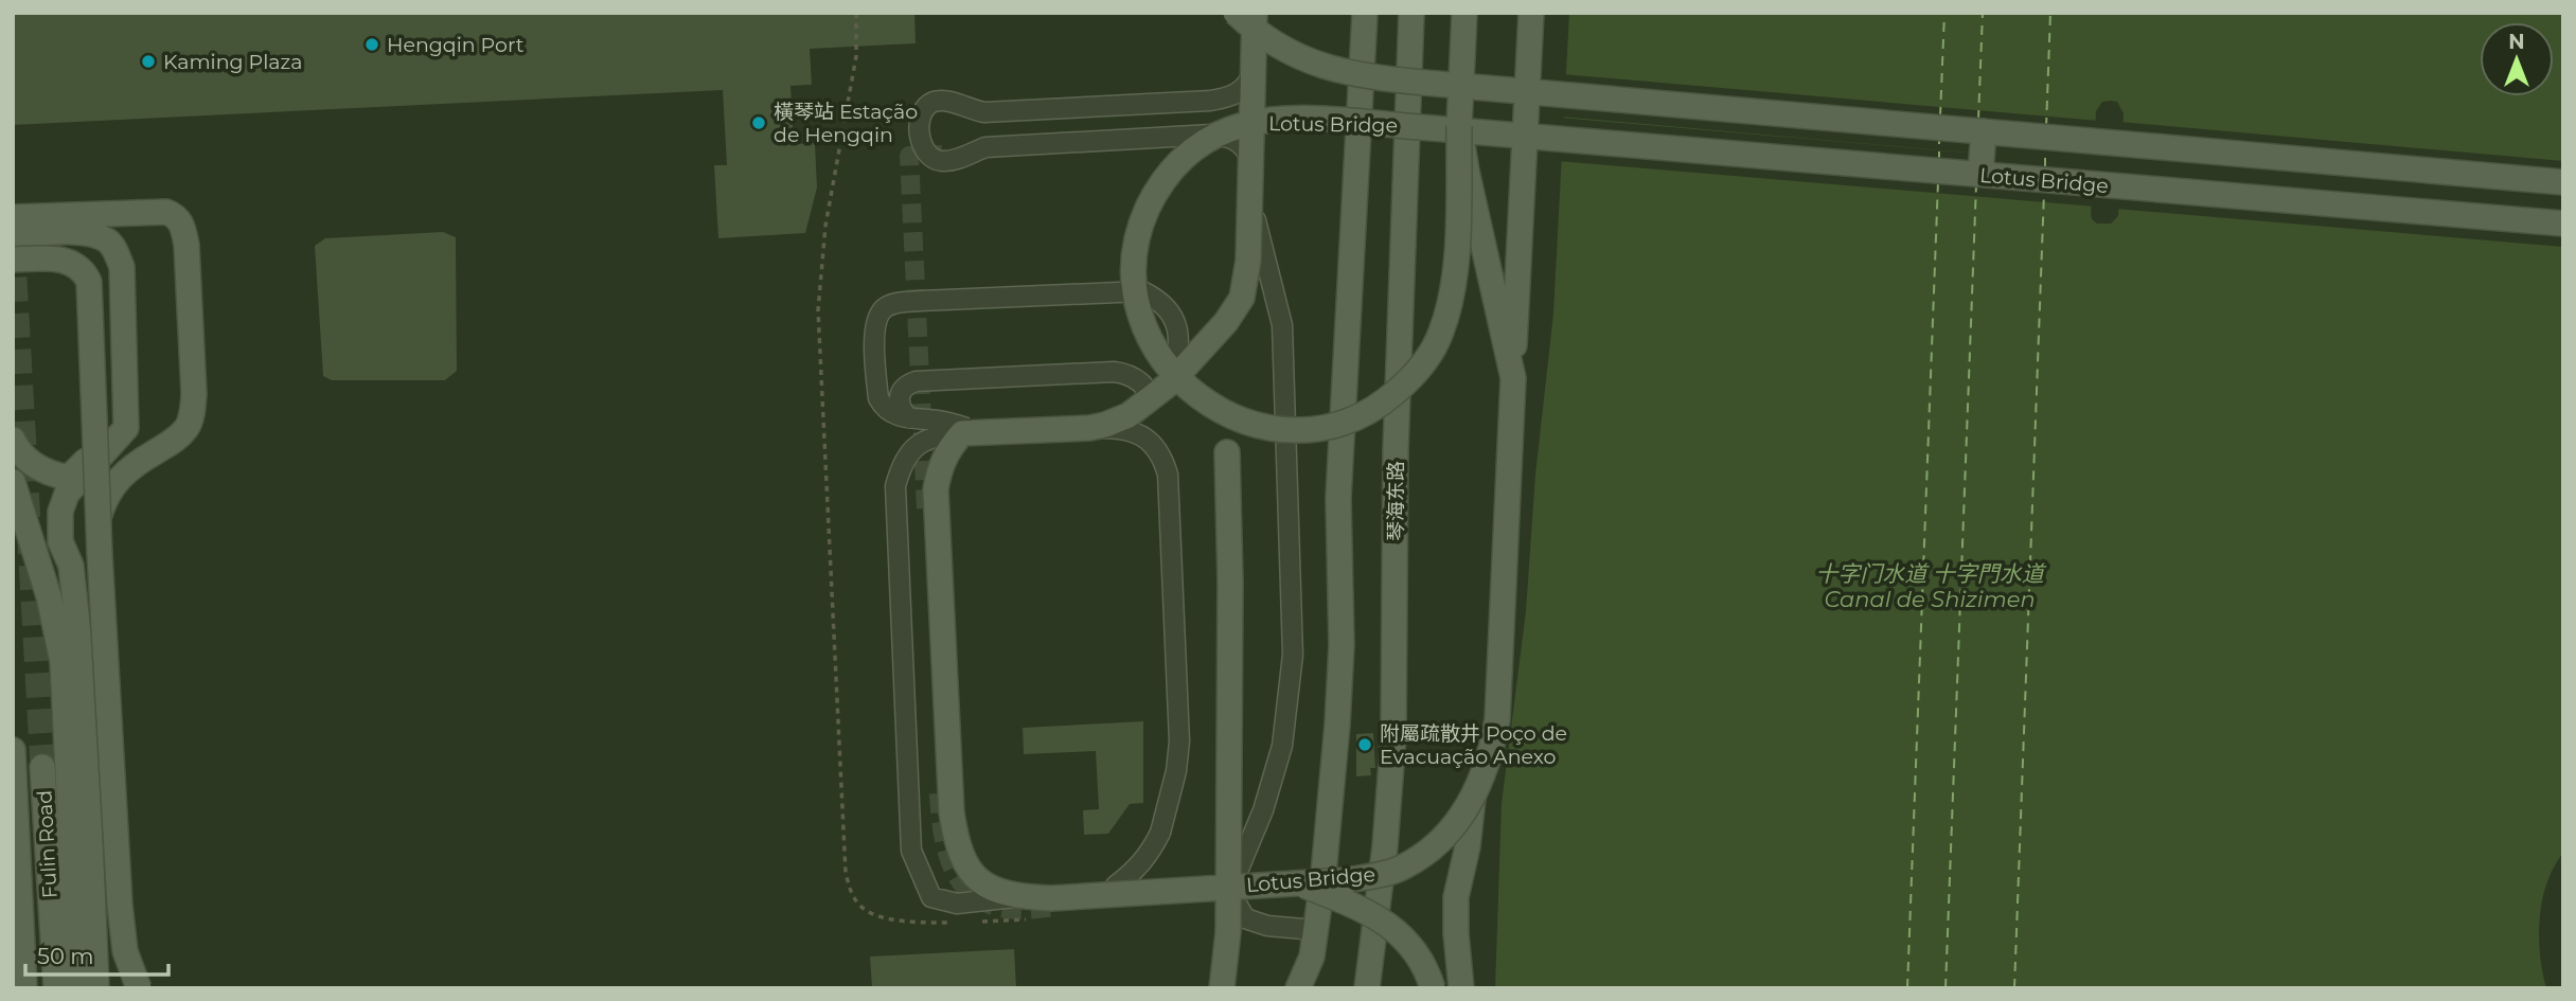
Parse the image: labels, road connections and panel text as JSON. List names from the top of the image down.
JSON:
{
  "streets": {
    "main road": ["Lotus Bridge", "琴海东路", "Fulin Road"]
  },
  "water": ["十字门水道 十字門水道 Canal de Shizimen"],
  "places": [
    "Hengqin Port",
    "Kaming Plaza",
    "橫琴站 Estação de Hengqin",
    "附屬疏散井 Poço de Evacuação Anexo"
  ],
  "scale_bar": "50 m",
  "north": "top"
}
